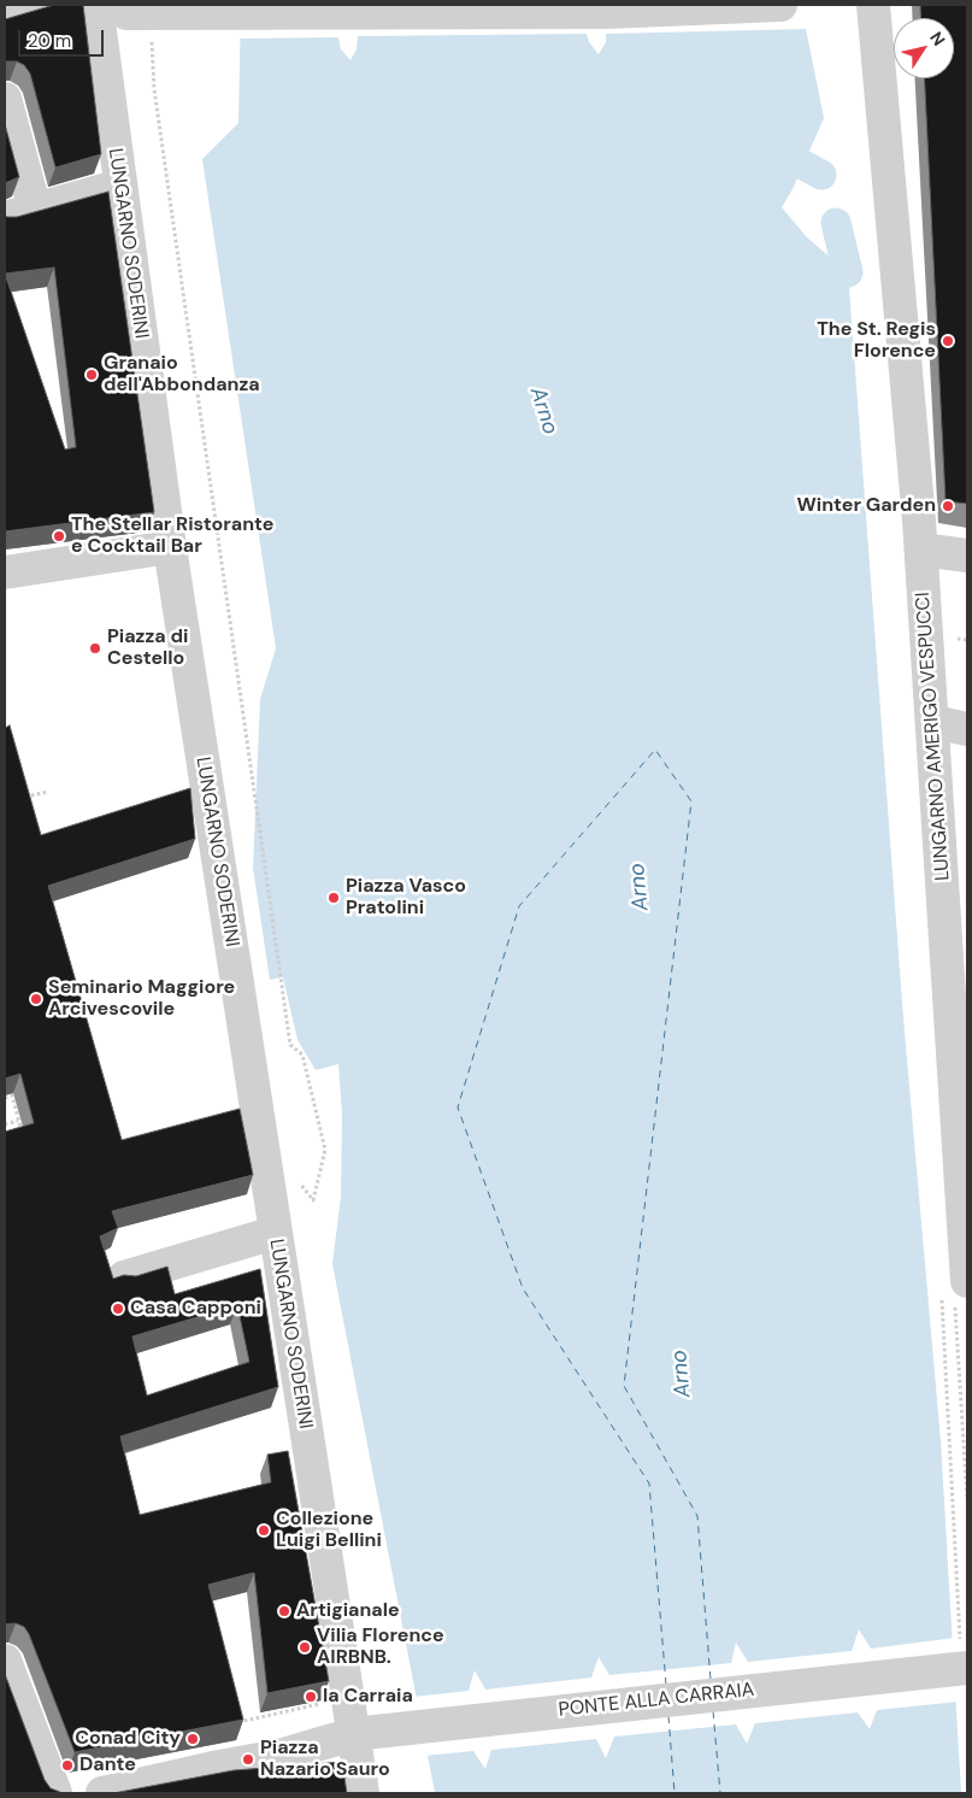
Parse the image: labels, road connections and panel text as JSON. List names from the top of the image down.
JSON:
{
  "streets": {
    "street": ["LUNGARNO SODERINI", "LUNGARNO AMERIGO VESPUCCI", "PONTE ALLA CARRAIA"]
  },
  "crossings": [
    ["LUNGARNO SODERINI", "PONTE ALLA CARRAIA"]
  ],
  "water": ["Arno"],
  "places": [
    "The St. Regis Florence",
    "Granaio dell'Abbondanza",
    "Winter Garden",
    "The Stellar Ristorante e Cocktail Bar",
    "Piazza di Cestello",
    "Piazza Vasco Pratolini",
    "Seminario Maggiore Arcivescovile",
    "Casa Capponi",
    "Collezione Luigi Bellini",
    "Artigianale",
    "Vilia Florence AIRBNB.",
    "la Carraia",
    "Conad City",
    "Piazza Nazario Sauro",
    "Dante"
  ],
  "scale_bar": "20 m",
  "north": "top right"
}
